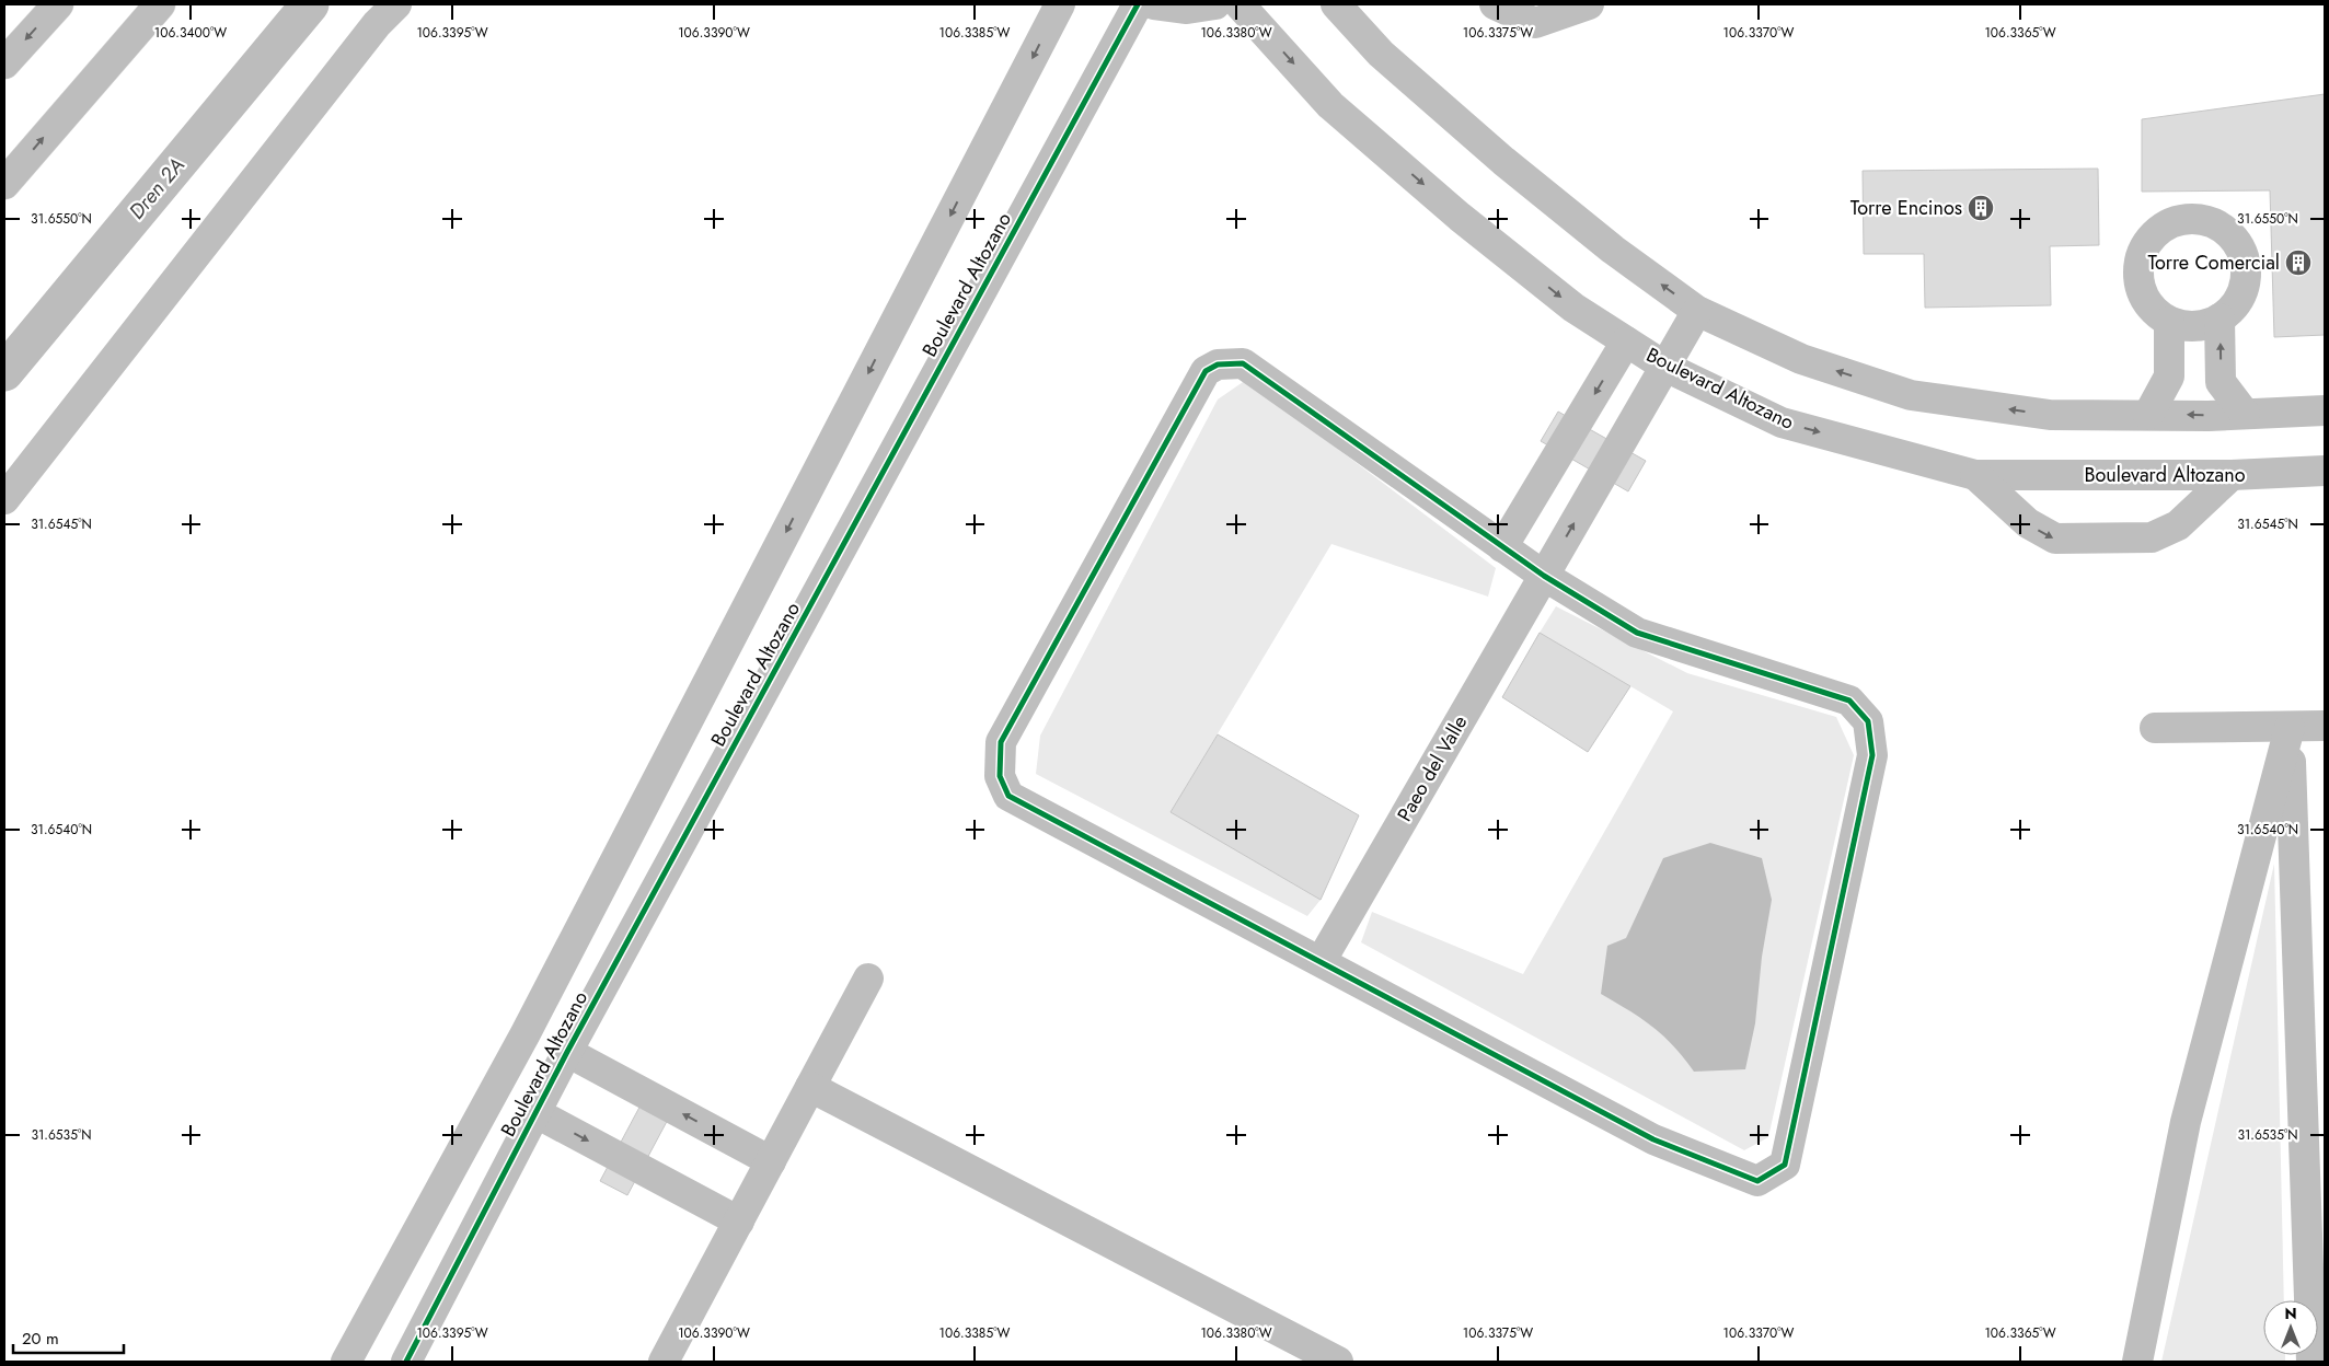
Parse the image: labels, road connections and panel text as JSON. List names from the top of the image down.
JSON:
{
  "streets": {
    "street": ["Boulevard Altozano", "Paeo del Valle"]
  },
  "crossings": [
    ["Boulevard Altozano", "Paeo del Valle"]
  ],
  "water": ["Dren 2A"],
  "places": {
    "building": ["Torre Encinos", "Torre Comercial"]
  },
  "scale_bar": "20 m",
  "north": "top",
  "coordinates": [
    "106.3400°W",
    "106.3395°W",
    "106.3390°W",
    "106.3385°W",
    "106.3380°W",
    "106.3375°W",
    "106.3370°W",
    "106.3365°W",
    "31.6550°N",
    "31.6545°N",
    "31.6540°N",
    "31.6535°N"
  ]
}
